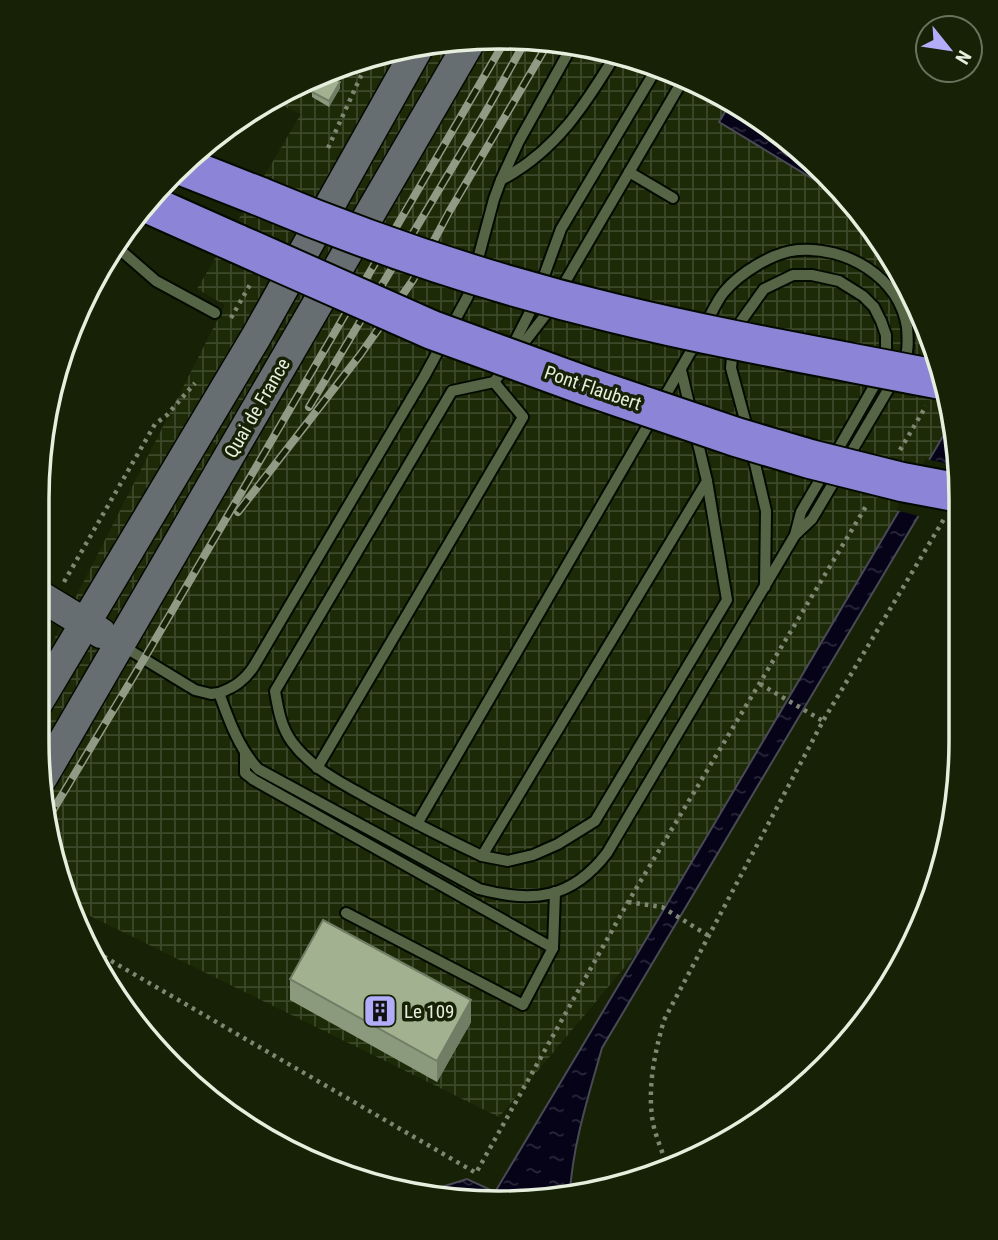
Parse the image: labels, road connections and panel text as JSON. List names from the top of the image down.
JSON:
{
  "streets": {
    "highway": ["Pont Flaubert"],
    "main road": ["Quai de France"]
  },
  "places": {
    "building": ["Le 109"]
  },
  "north": "bottom right"
}
